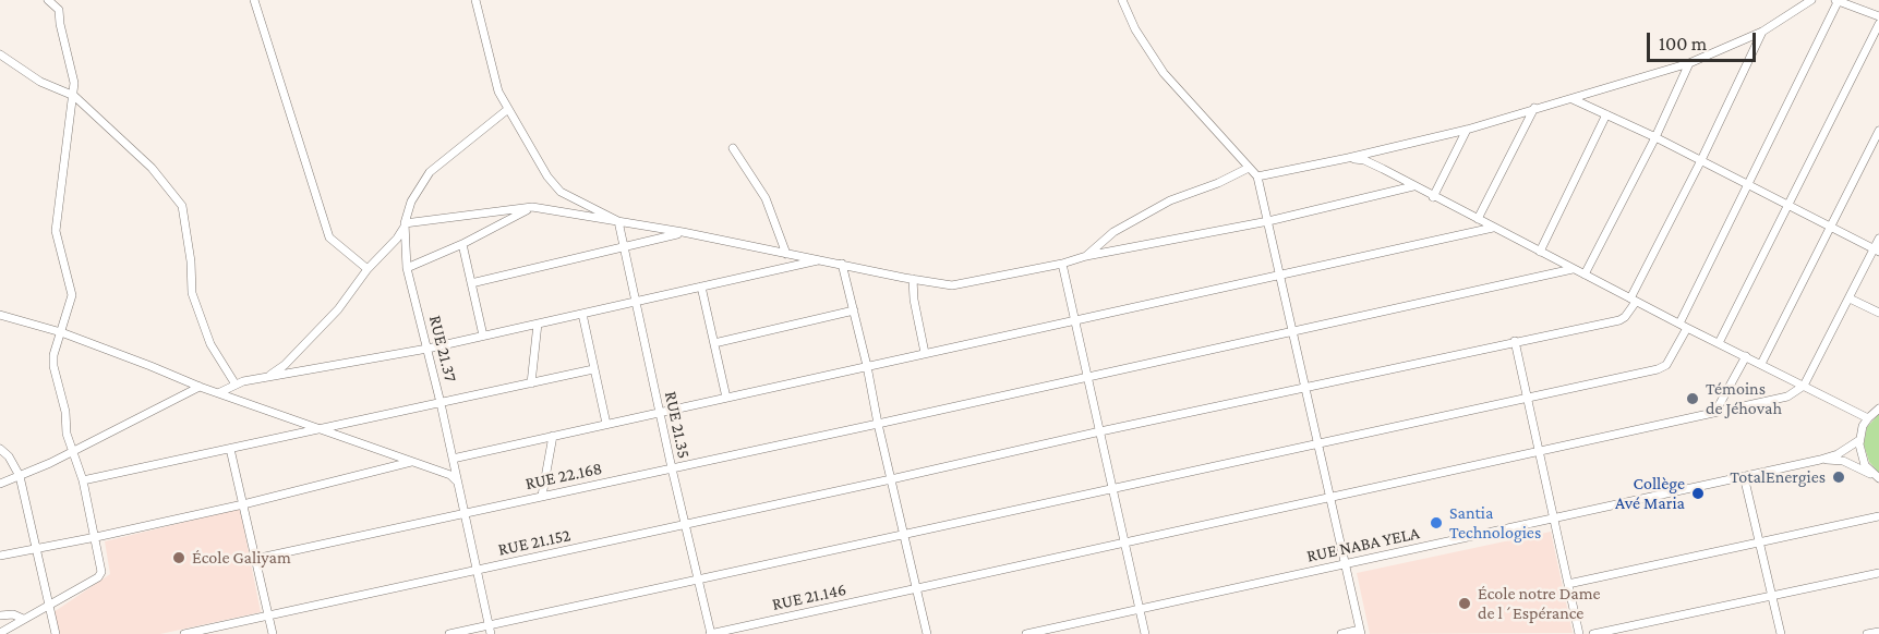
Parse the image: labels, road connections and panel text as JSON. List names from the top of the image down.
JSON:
{
  "streets": {
    "street": [
      "RUE 21.37",
      "RUE 21.35",
      "RUE 22.168",
      "RUE 21.152",
      "RUE NABA YELA",
      "RUE 21.146"
    ]
  },
  "crossings": [
    ["RUE 21.37", "RUE 22.168"],
    ["RUE 21.37", "RUE 21.152"],
    ["RUE 21.35", "RUE 22.168"],
    ["RUE 21.35", "RUE 21.152"],
    ["RUE 21.35", "RUE 21.146"]
  ],
  "places": [
    "Témoins de Jéhovah",
    "TotalEnergies",
    "Collège Avé Maria",
    "Santia Technologies",
    "École Galiyam",
    "École notre Dame de l´Espérance"
  ],
  "scale_bar": "100 m"
}
